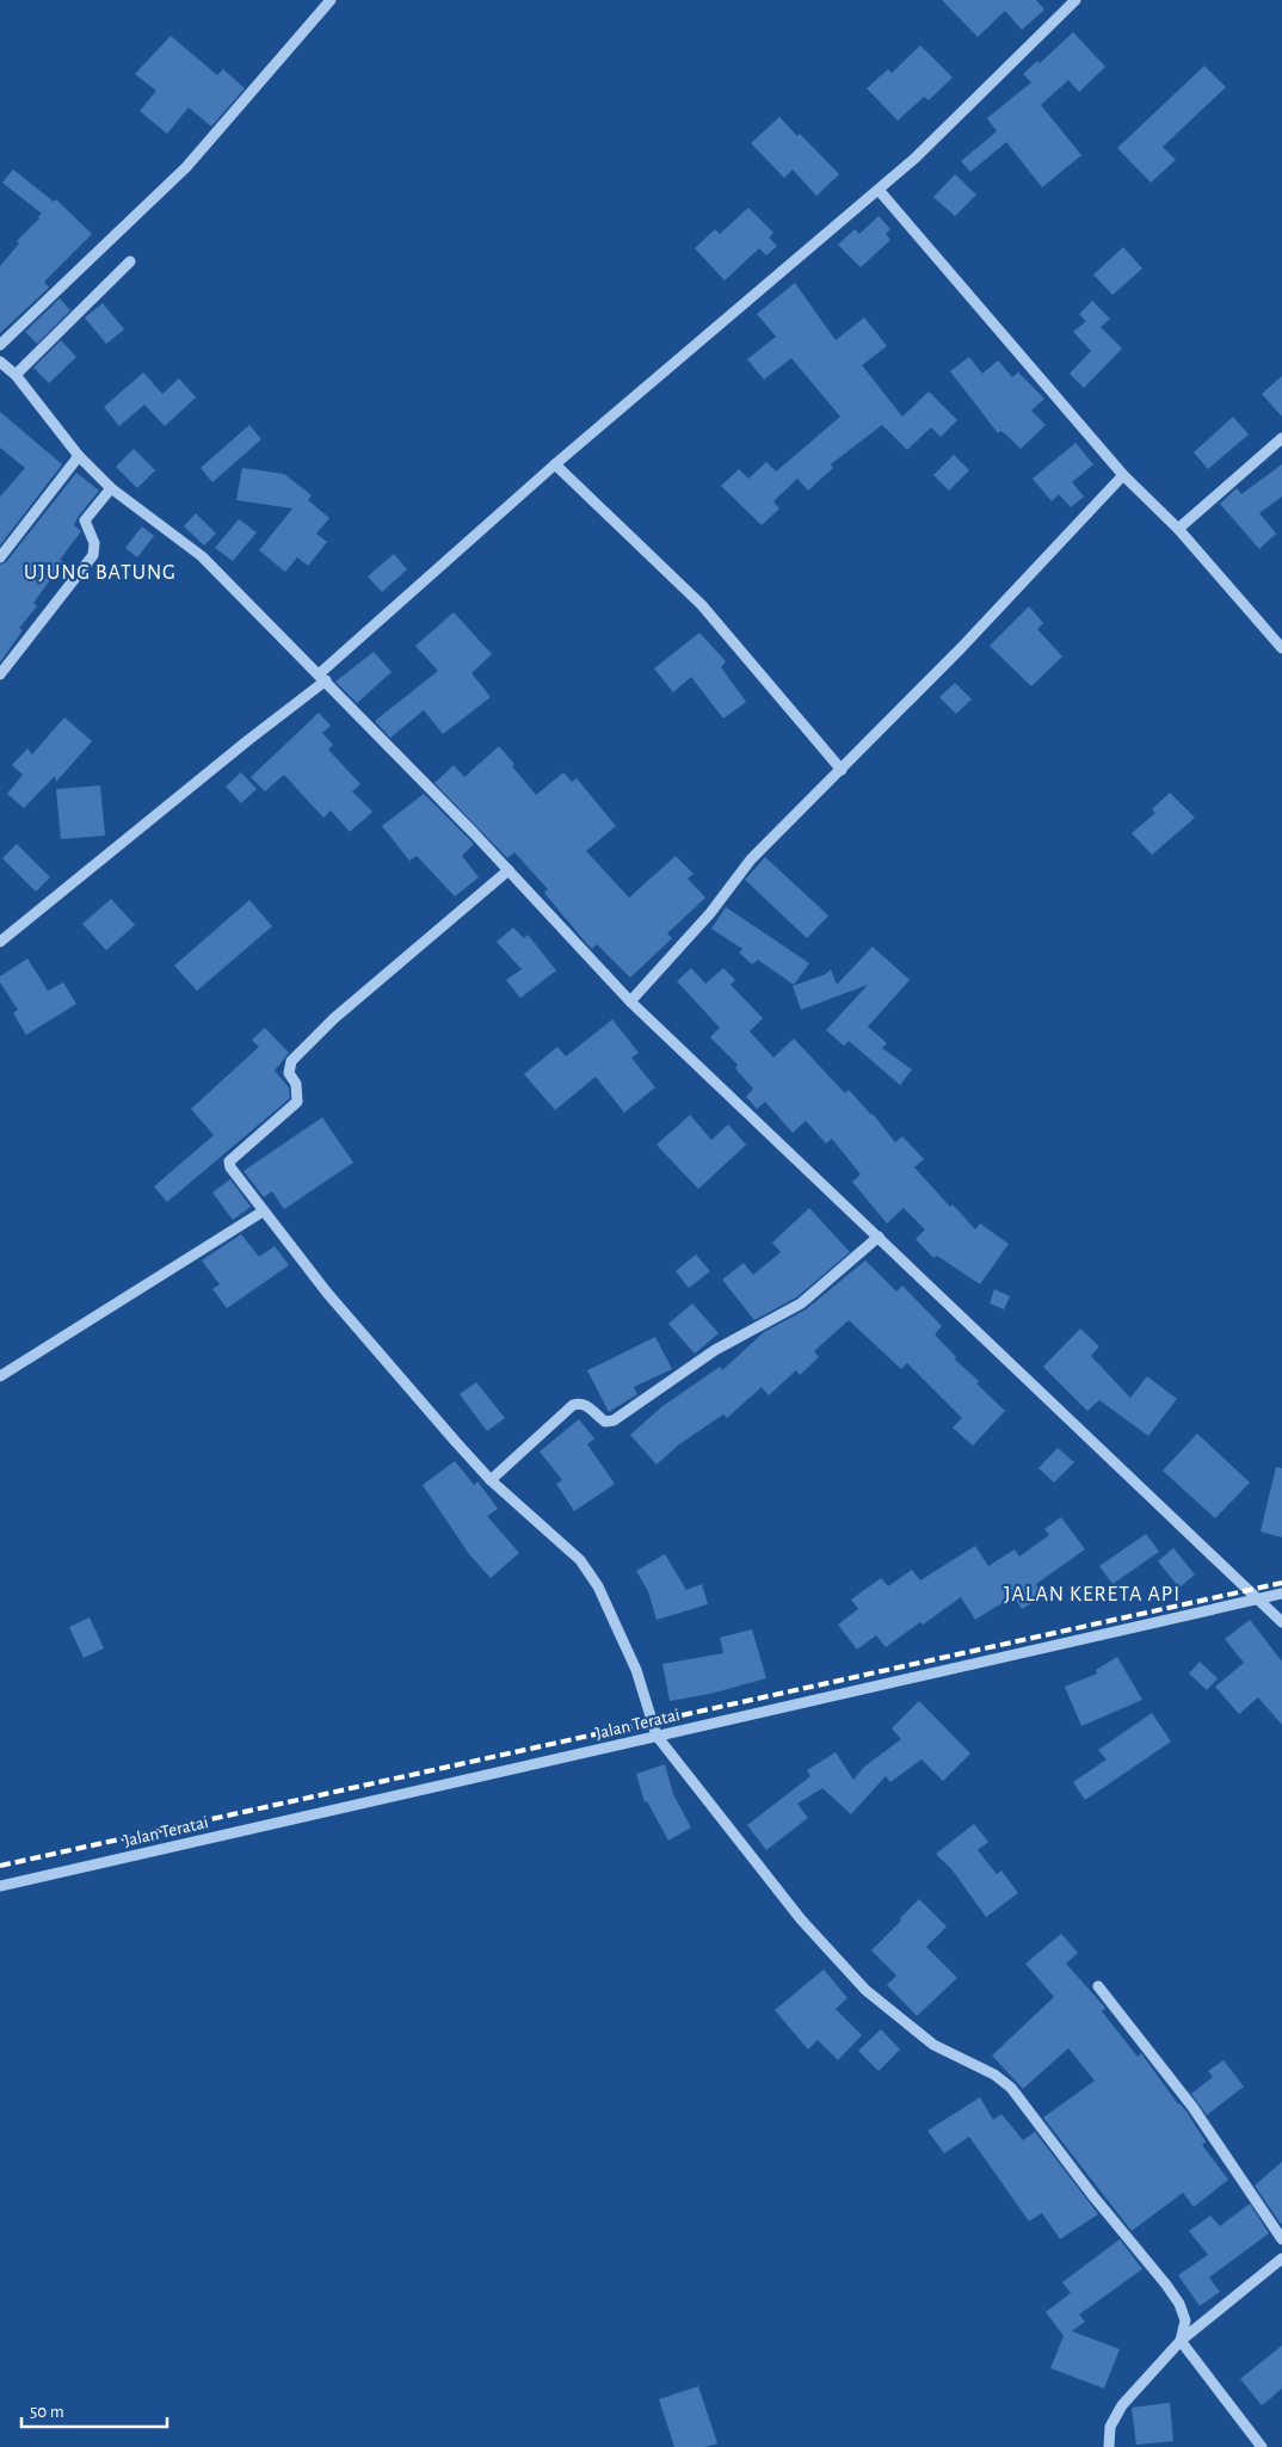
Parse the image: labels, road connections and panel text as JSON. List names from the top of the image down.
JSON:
{
  "streets": {
    "street": ["Jalan Teratai"]
  },
  "districts": ["UJUNG BATUNG", "JALAN KERETA API"],
  "scale_bar": "50 m"
}
